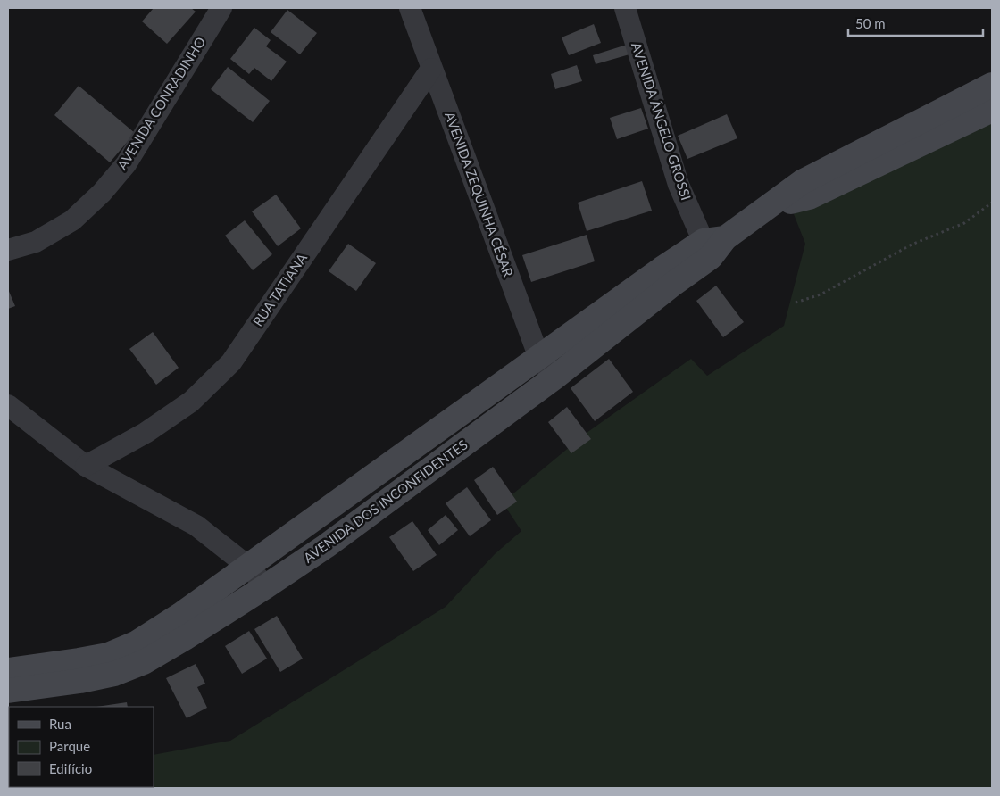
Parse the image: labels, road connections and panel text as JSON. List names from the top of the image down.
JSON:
{
  "streets": {
    "street": [
      "AVENIDA CONRADINHO",
      "AVENIDA ÂNGELO GROSSI",
      "AVENIDA ZEQUINHA CÉSAR",
      "RUA TATIANA",
      "AVENIDA DOS INCONFIDENTES"
    ]
  },
  "crossings": [
    ["AVENIDA ÂNGELO GROSSI", "AVENIDA DOS INCONFIDENTES"],
    ["AVENIDA ZEQUINHA CÉSAR", "RUA TATIANA"],
    ["AVENIDA ZEQUINHA CÉSAR", "AVENIDA DOS INCONFIDENTES"]
  ],
  "legend": ["Rua", "Parque", "Edifício"],
  "scale_bar": "50 m"
}
